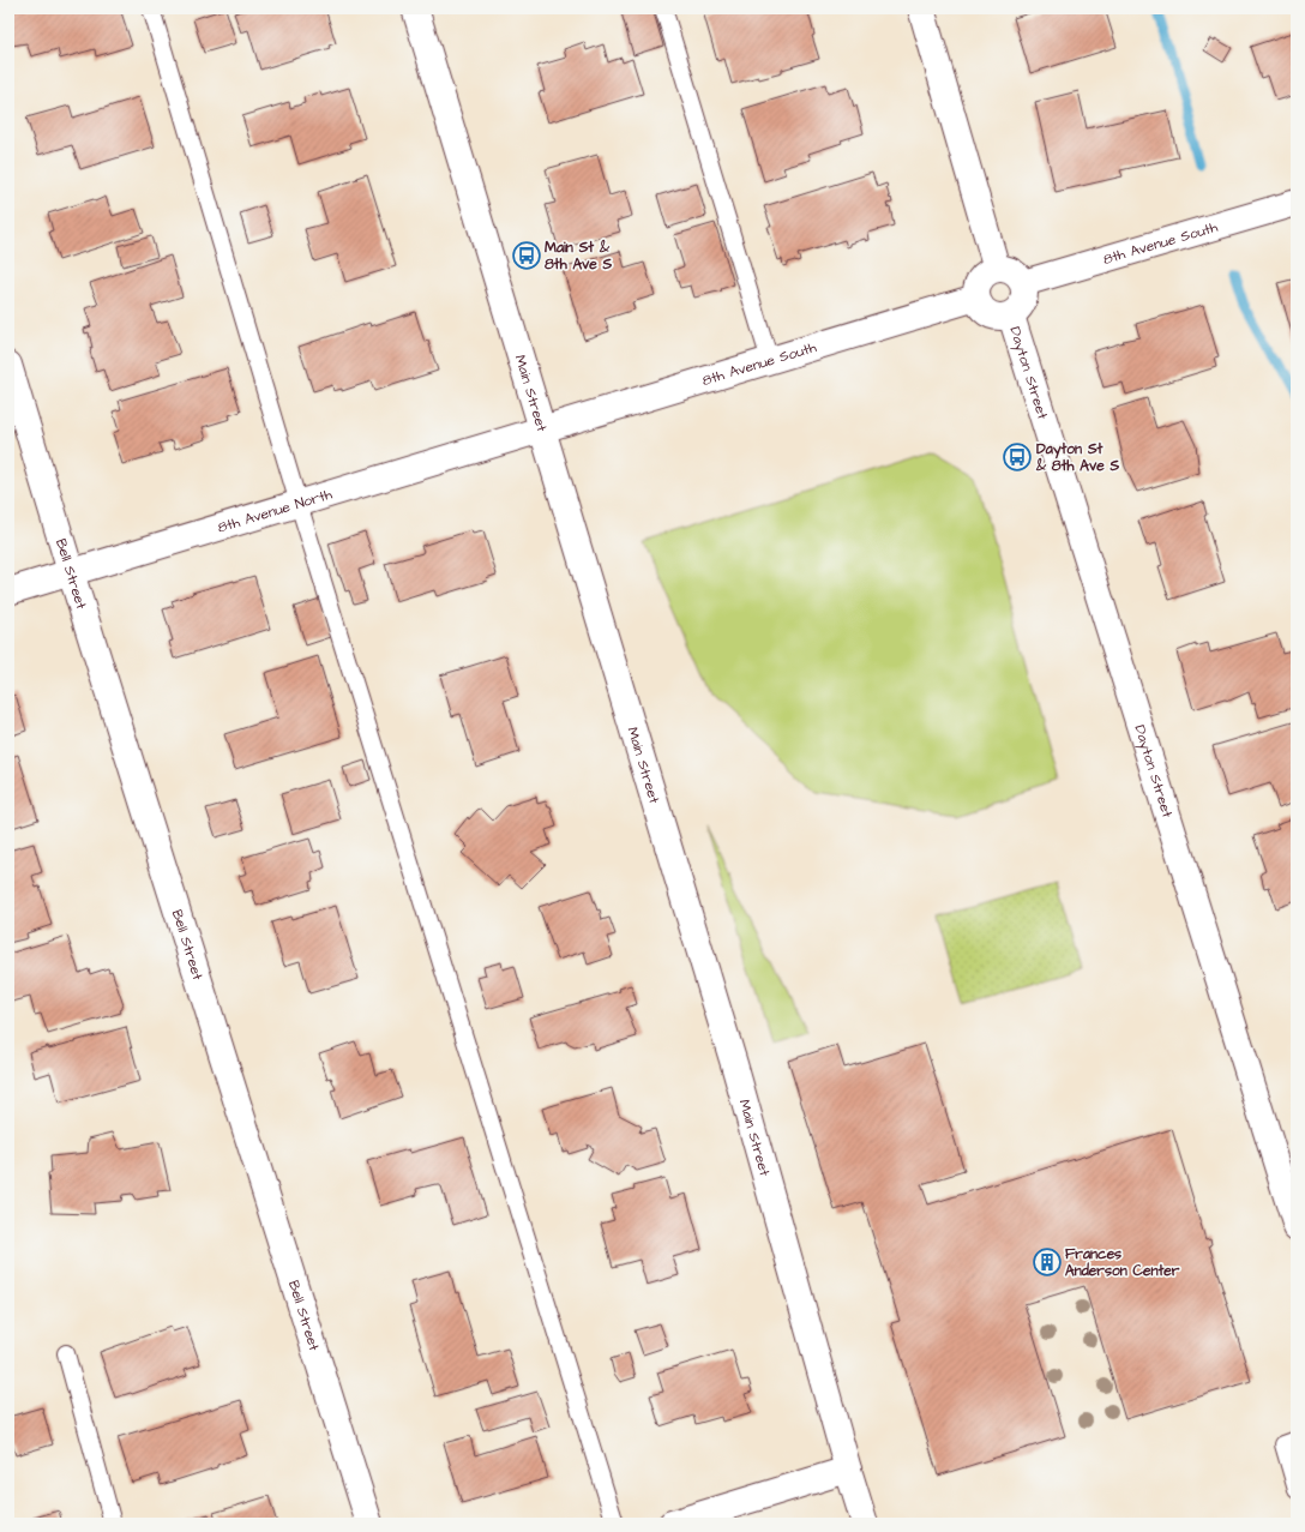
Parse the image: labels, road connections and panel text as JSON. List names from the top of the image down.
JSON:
{
  "streets": {
    "street": [
      "8th Avenue South",
      "Dayton Street",
      "Main Street",
      "8th Avenue North",
      "Bell Street"
    ]
  },
  "crossings": [
    ["8th Avenue South", "Dayton Street"],
    ["8th Avenue South", "Main Street"],
    ["8th Avenue South", "8th Avenue North"],
    ["Main Street", "8th Avenue North"],
    ["8th Avenue North", "Bell Street"]
  ],
  "places": {
    "bus stop": ["Main St & 8th Ave S", "Dayton St & 8th Ave S"],
    "building": ["Frances Anderson Center"]
  }
}
